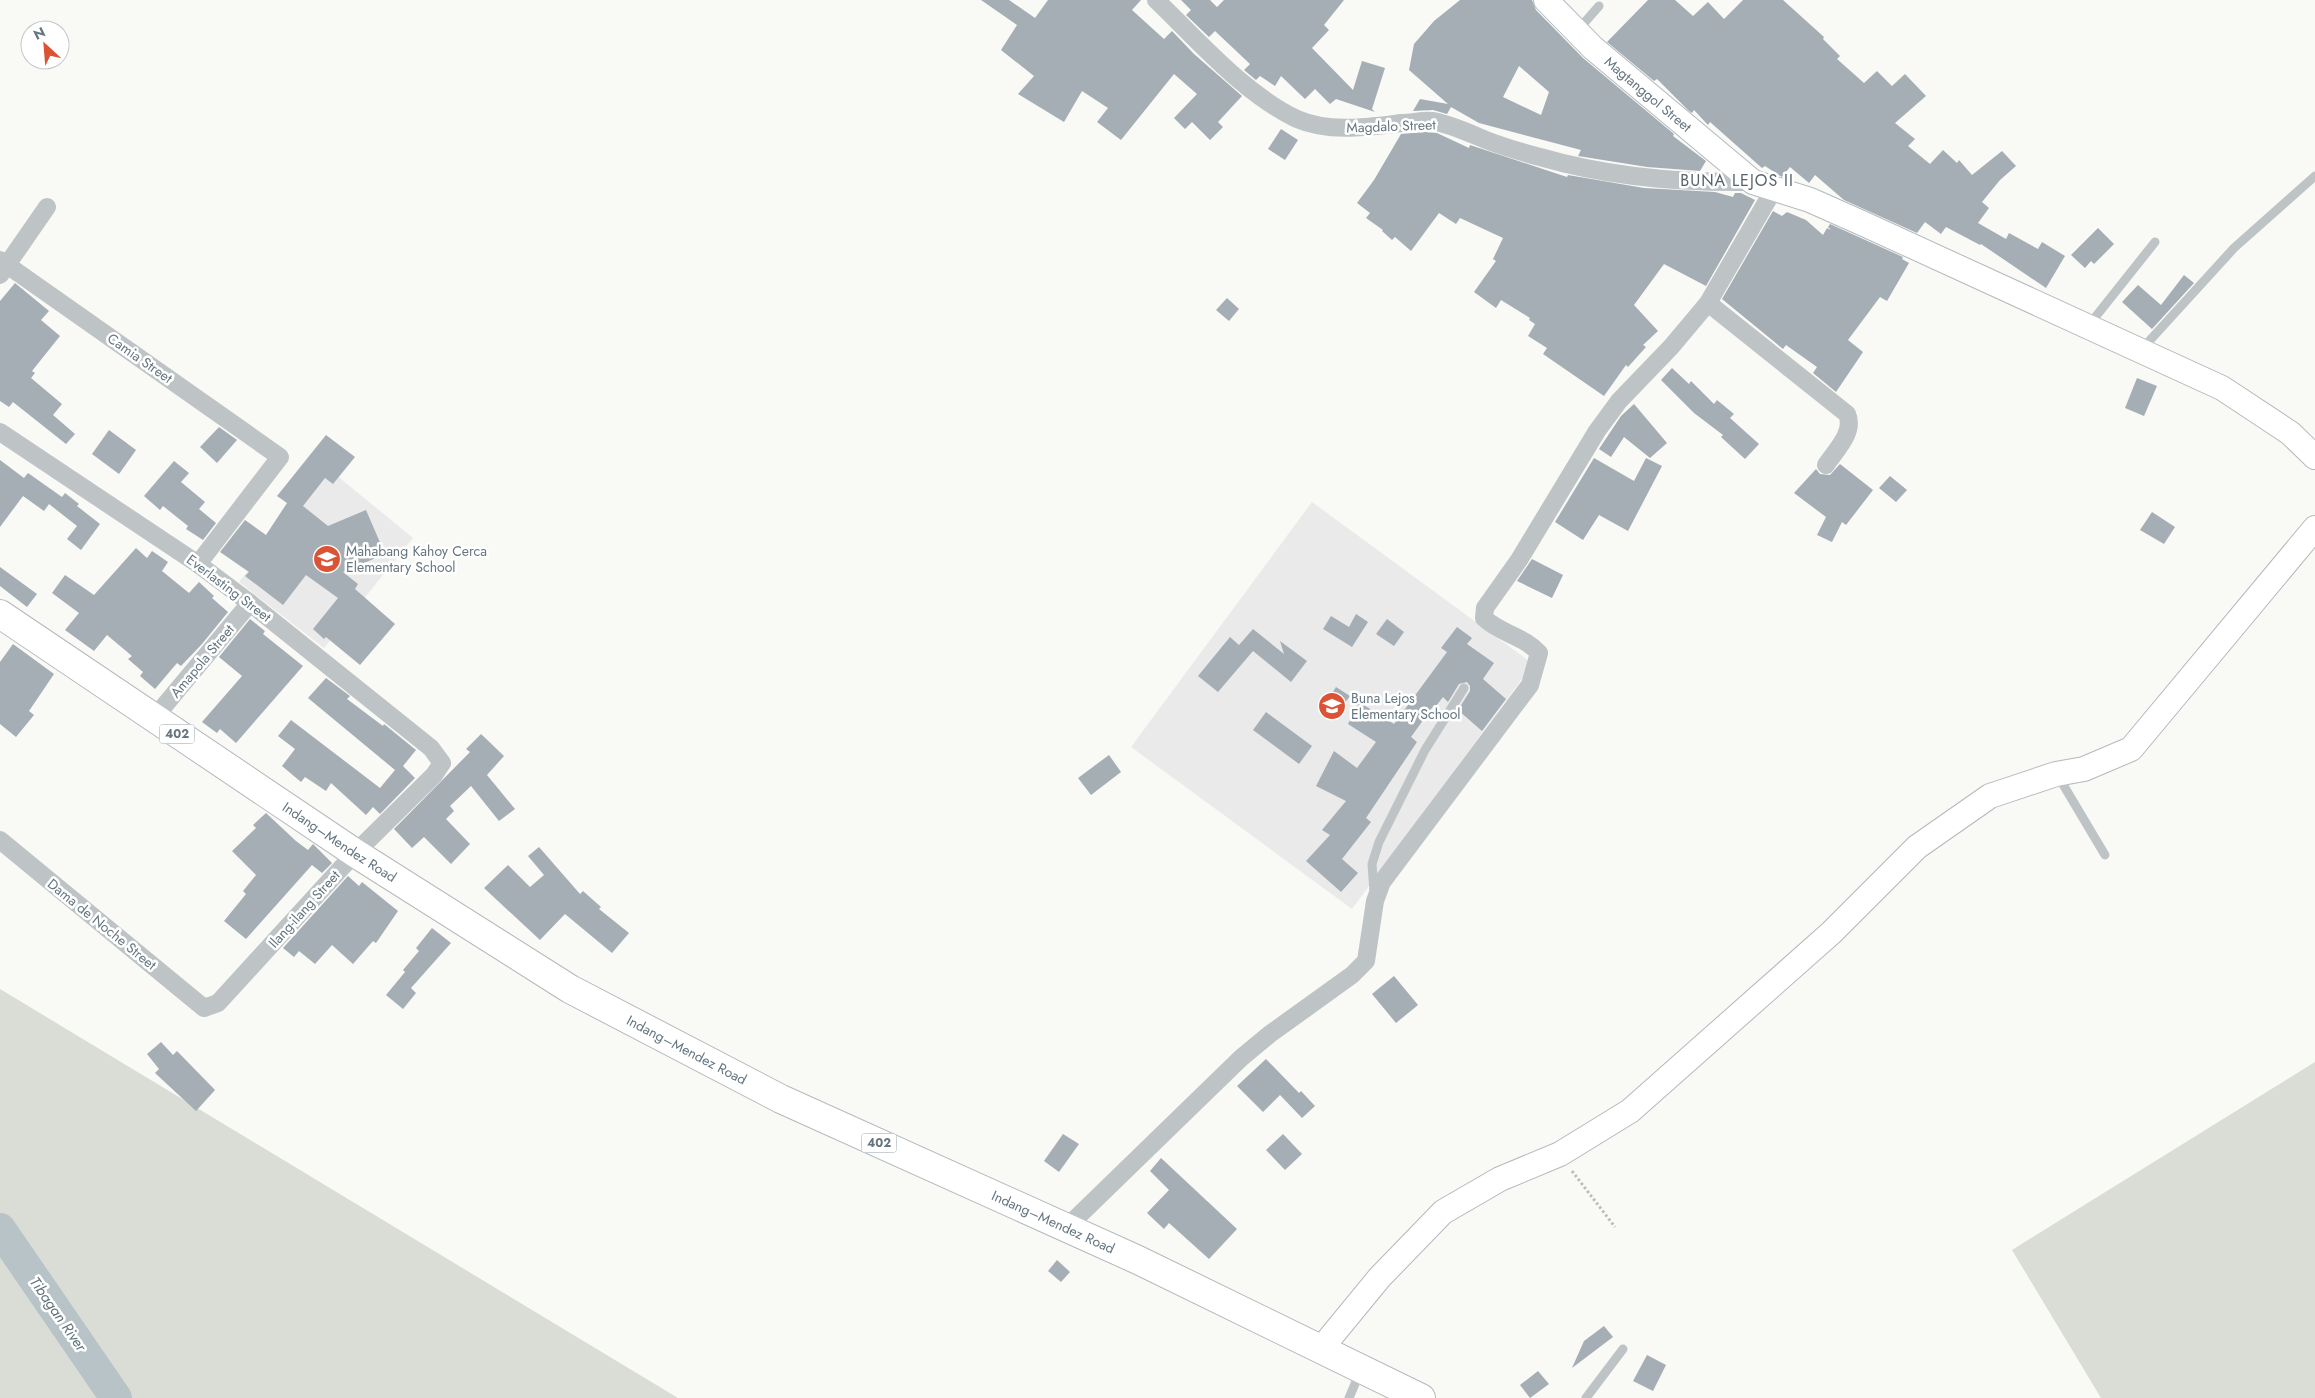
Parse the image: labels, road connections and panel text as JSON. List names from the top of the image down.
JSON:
{
  "streets": {
    "main road": ["402", "Indang–Mendez Road"],
    "street": [
      "Magtanggol Street",
      "Magdalo Street",
      "Camia Street",
      "Everlasting Street",
      "Amapola Street",
      "Ilang-ilang Street",
      "Dama de Noche Street"
    ]
  },
  "crossings": [
    ["Magtanggol Street", "Magdalo Street"],
    ["Camia Street", "Everlasting Street"],
    ["Everlasting Street", "Amapola Street"],
    ["Everlasting Street", "Ilang-ilang Street"],
    ["Amapola Street", "Indang–Mendez Road"],
    ["Indang–Mendez Road", "Ilang-ilang Street"],
    ["Ilang-ilang Street", "Dama de Noche Street"]
  ],
  "districts": ["BUNA LEJOS II"],
  "water": ["Tibagan River"],
  "places": {
    "school or university": ["Mahabang Kahoy Cerca Elementary School", "Buna Lejos Elementary School"]
  },
  "north": "top left"
}
